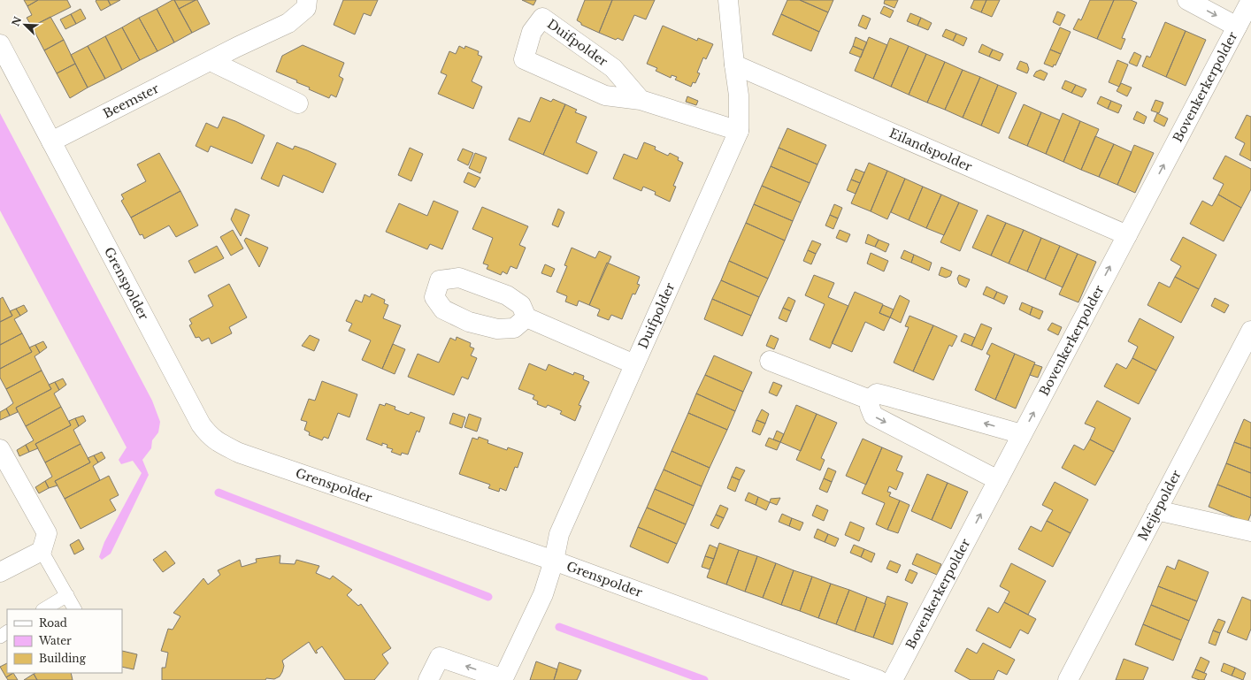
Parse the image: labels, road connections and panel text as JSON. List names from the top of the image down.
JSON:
{
  "streets": {
    "street": [
      "Duifpolder",
      "Bovenkerkerpolder",
      "Beemster",
      "Eilandspolder",
      "Grenspolder",
      "Meijepolder"
    ]
  },
  "crossings": [
    ["Duifpolder", "Eilandspolder"],
    ["Duifpolder", "Grenspolder"],
    ["Bovenkerkerpolder", "Eilandspolder"],
    ["Beemster", "Grenspolder"]
  ],
  "one_way": ["Bovenkerkerpolder"],
  "legend": ["Road", "Water", "Building"],
  "north": "top left"
}
